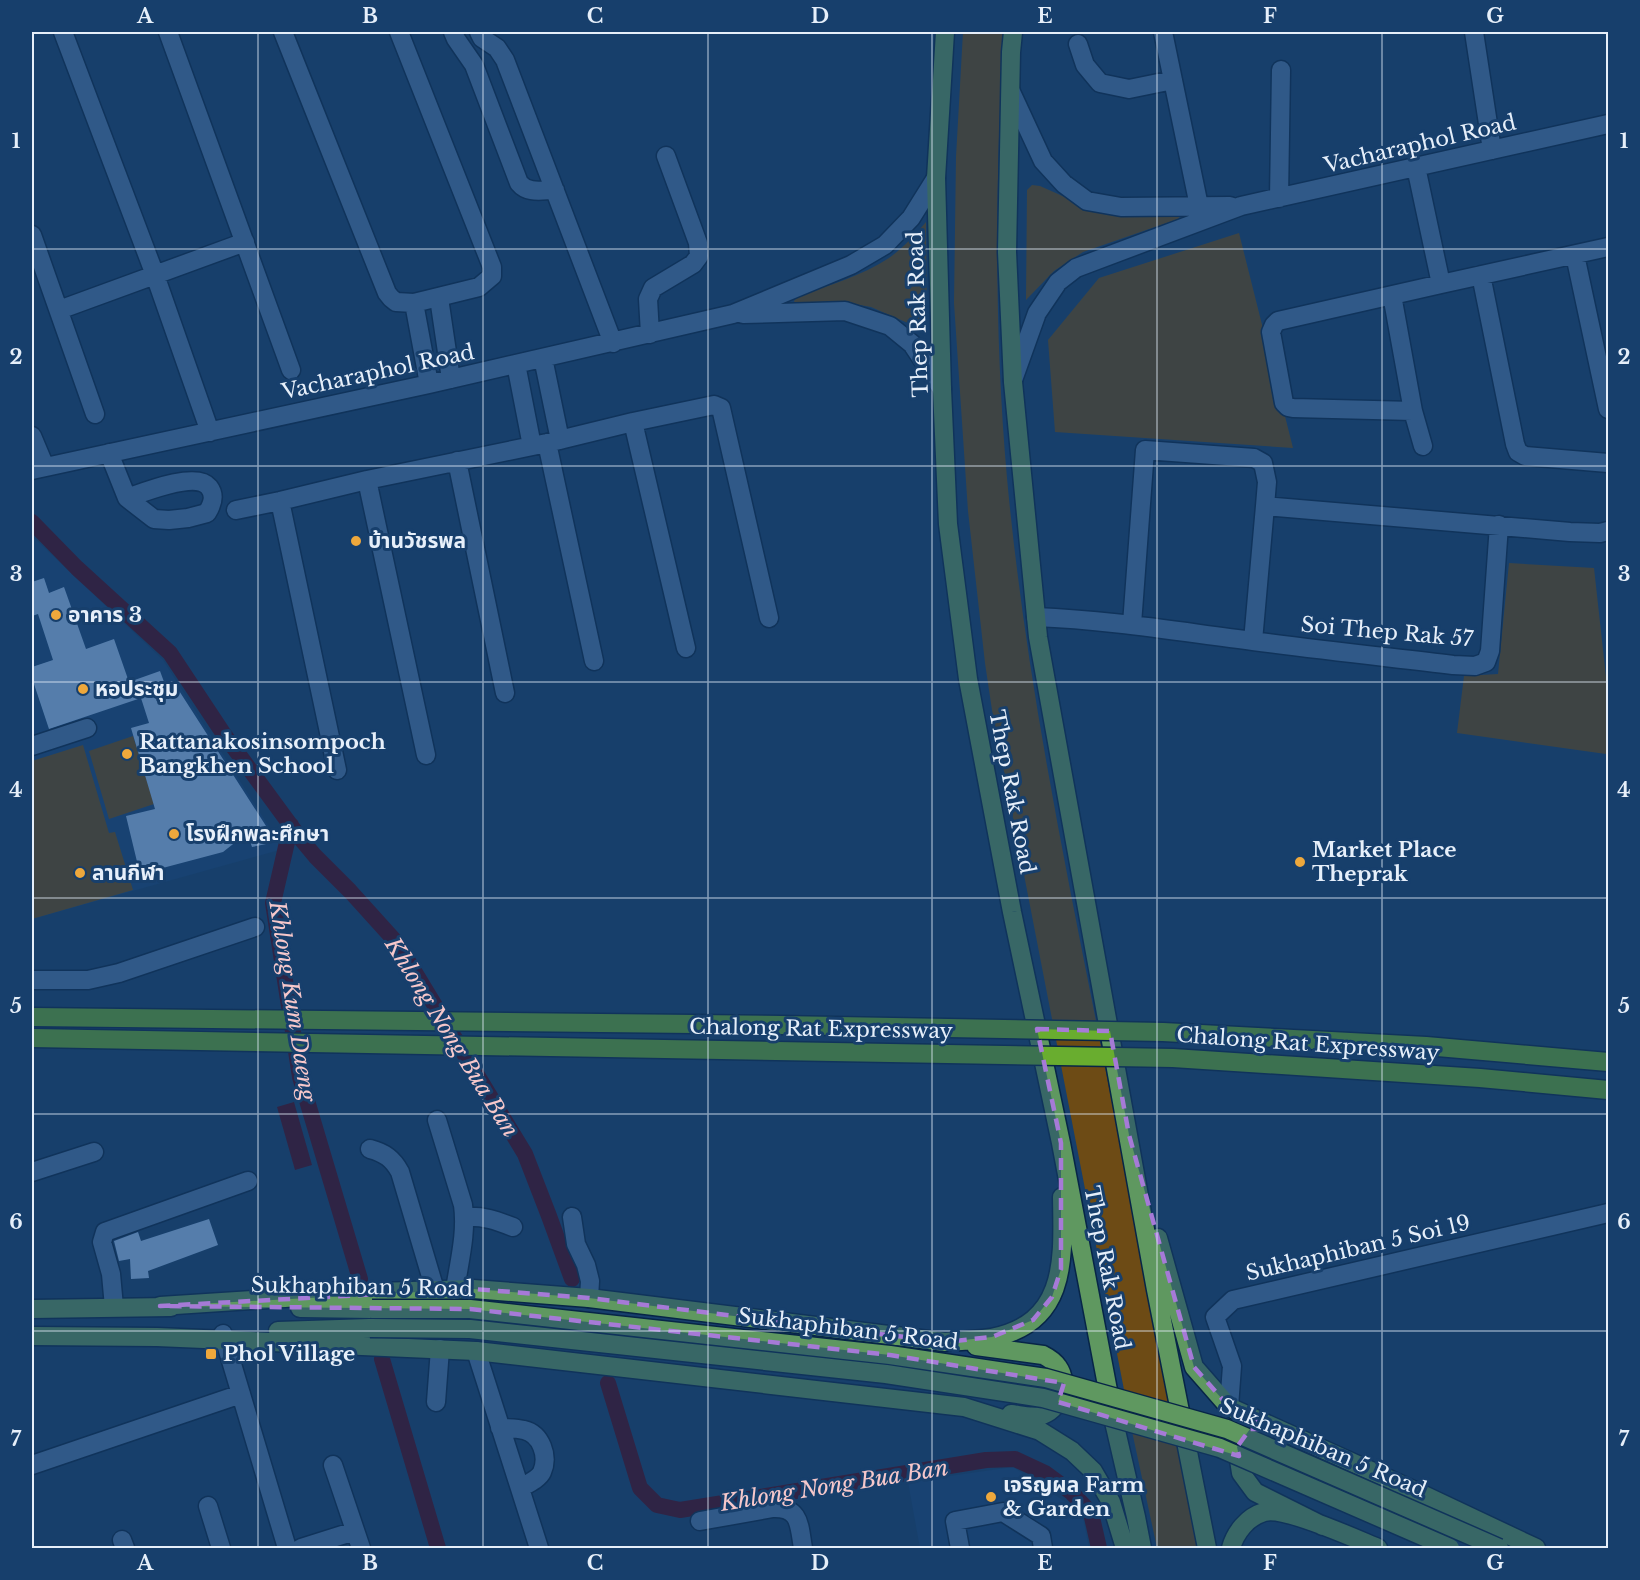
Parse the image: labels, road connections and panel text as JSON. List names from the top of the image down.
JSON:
{
  "streets": {
    "highway": ["Chalong Rat Expressway"],
    "main road": ["Thep Rak Road", "Sukhaphiban 5 Road"],
    "street": ["Vacharaphol Road", "Soi Thep Rak 57", "Sukhaphiban 5 Soi 19"]
  },
  "crossings": [
    ["Vacharaphol Road", "Thep Rak Road"],
    ["Thep Rak Road", "Sukhaphiban 5 Road"],
    ["Sukhaphiban 5 Soi 19", "Sukhaphiban 5 Road"]
  ],
  "water": ["Khlong Kum Daeng", "Khlong Nong Bua Ban"],
  "places": {
    "other": [
      "บ้านวัชรพล",
      "อาคาร 3",
      "หอประชุม",
      "Rattanakosinsompoch Bangkhen School",
      "โรงฝึกพละศึกษา",
      "Market Place Theprak",
      "ลานกีฬา",
      "เจริญผล Farm & Garden"
    ],
    "transit": ["Phol Village"]
  },
  "grid": {
    "columns": [
      "A",
      "B",
      "C",
      "D",
      "E",
      "F",
      "G"
    ],
    "rows": [
      "1",
      "2",
      "3",
      "4",
      "5",
      "6",
      "7"
    ]
  }
}
